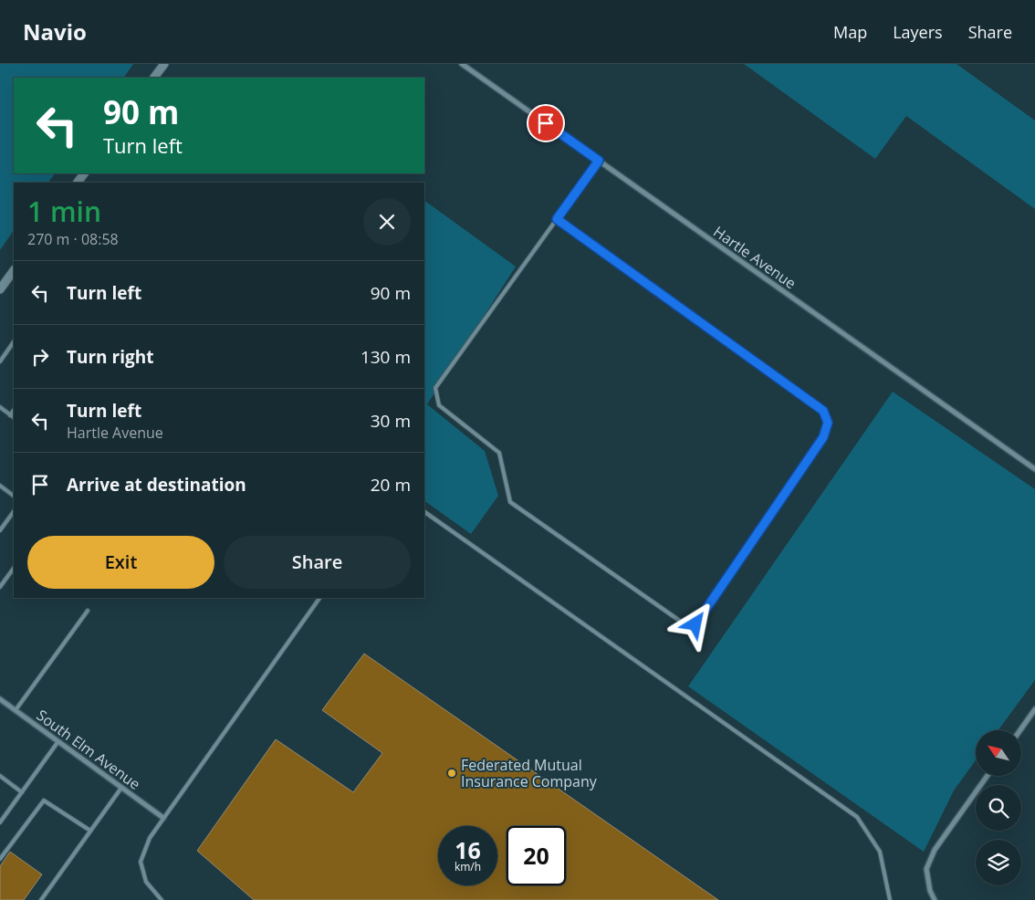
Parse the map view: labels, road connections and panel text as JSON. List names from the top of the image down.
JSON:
{
  "streets": {
    "street": ["Hartle Avenue", "South Elm Avenue"]
  },
  "places": ["Federated Mutual Insurance Company"],
  "north": "top left",
  "page": {
    "header": "Navio",
    "nav": ["Map", "Layers", "Share"],
    "turn": ["90 m", "Turn left"],
    "heading": ["1 min", "270 m · 08:58"],
    "list": [
      {
        "name": "Turn left",
        "value": "90 m"
      },
      {
        "name": "Turn right",
        "value": "130 m"
      },
      {
        "name": "Turn left",
        "note": "Hartle Avenue",
        "value": "30 m"
      },
      {
        "name": "Arrive at destination",
        "value": "20 m"
      }
    ],
    "buttons": ["Exit", "Share"],
    "speed": "16 km/h",
    "limit": "20"
  }
}
